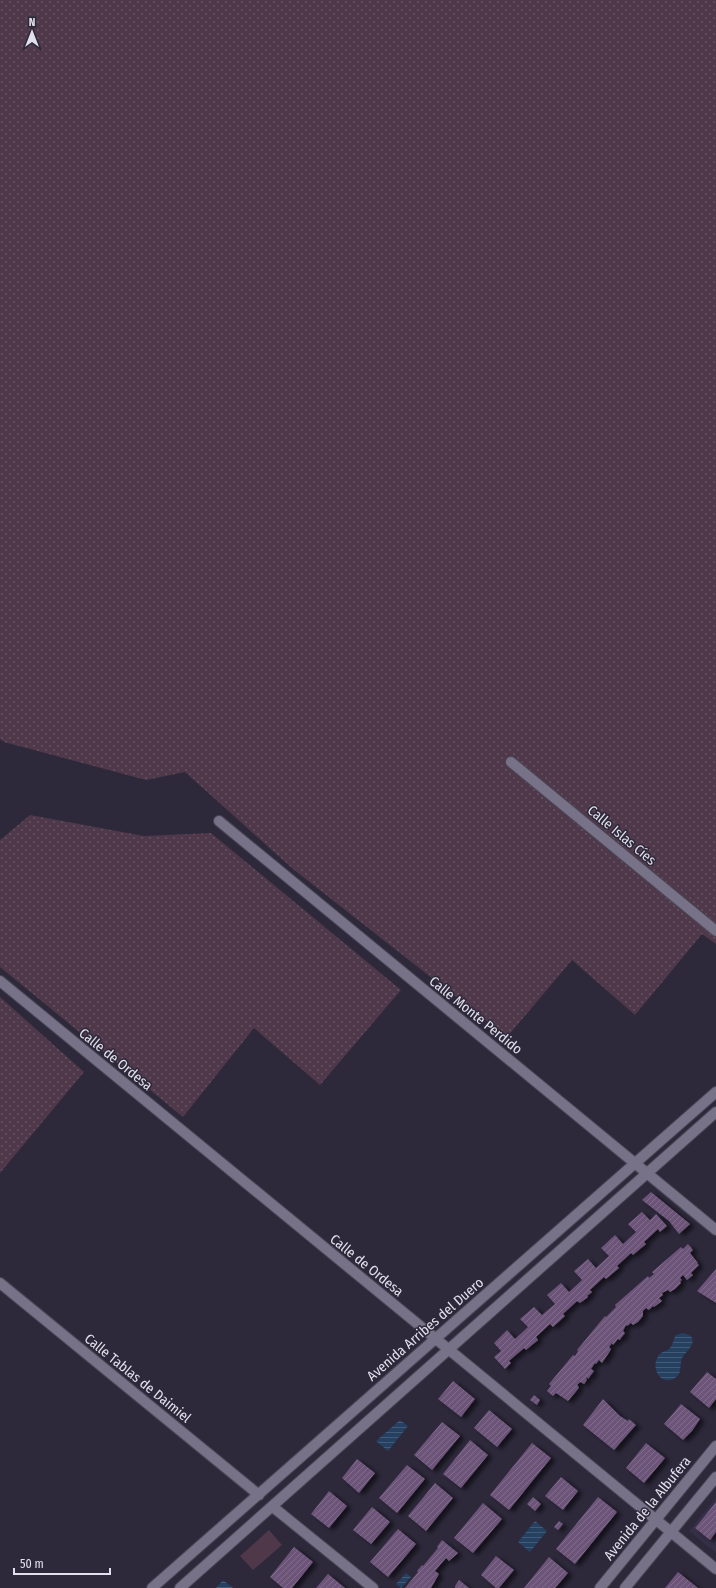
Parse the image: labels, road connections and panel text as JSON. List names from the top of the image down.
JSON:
{
  "streets": {
    "street": [
      "Calle Islas Cíes",
      "Calle Monte Perdido",
      "Calle de Ordesa",
      "Avenida Arribes del Duero",
      "Calle Tablas de Daimiel",
      "Avenida de la Albufera"
    ]
  },
  "crossings": [
    ["Calle Monte Perdido", "Avenida Arribes del Duero"],
    ["Calle de Ordesa", "Avenida Arribes del Duero"],
    ["Calle de Ordesa", "Avenida de la Albufera"],
    ["Avenida Arribes del Duero", "Calle Tablas de Daimiel"]
  ],
  "scale_bar": "50 m",
  "north": "top"
}
